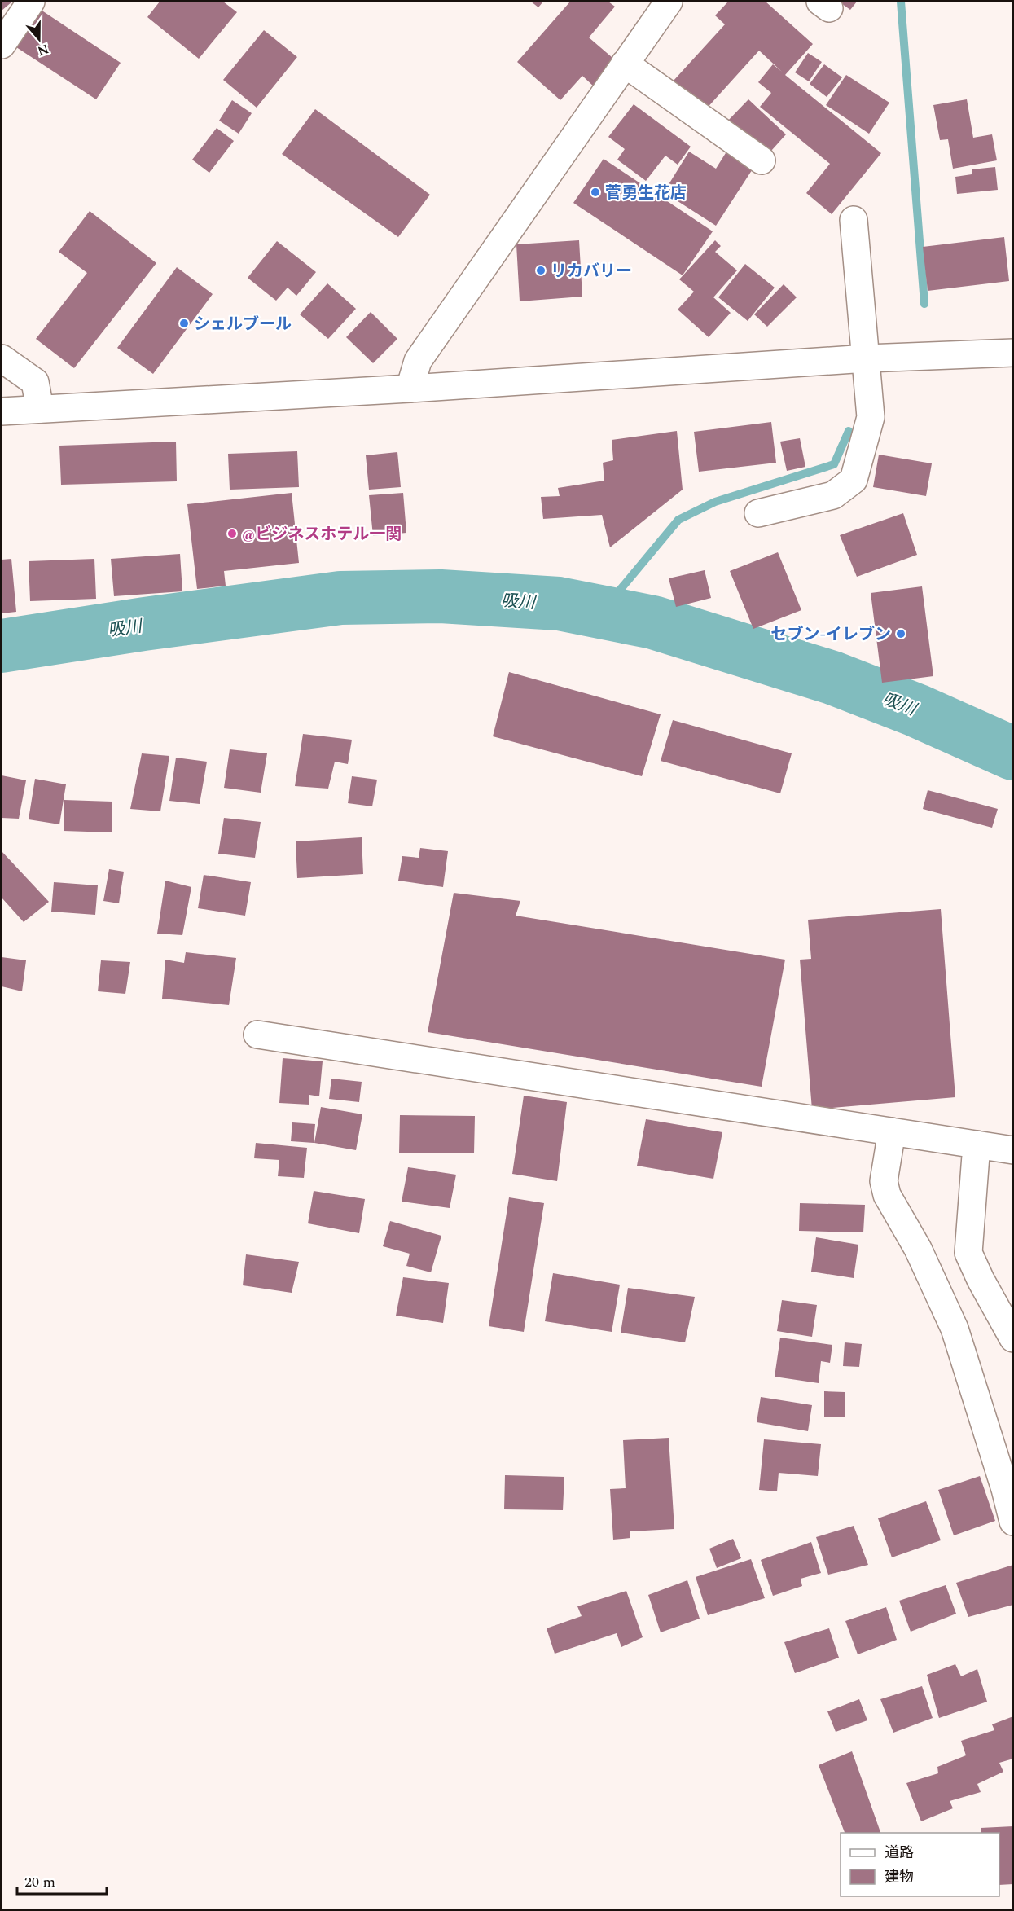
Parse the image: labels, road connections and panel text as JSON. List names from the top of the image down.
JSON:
{
  "water": ["吸川"],
  "places": [
    "菅勇生花店",
    "リカバリー",
    "シェルブール",
    "@ビジネスホテル一関",
    "セブン-イレブン"
  ],
  "legend": ["道路", "建物"],
  "scale_bar": "20 m",
  "north": "bottom"
}
